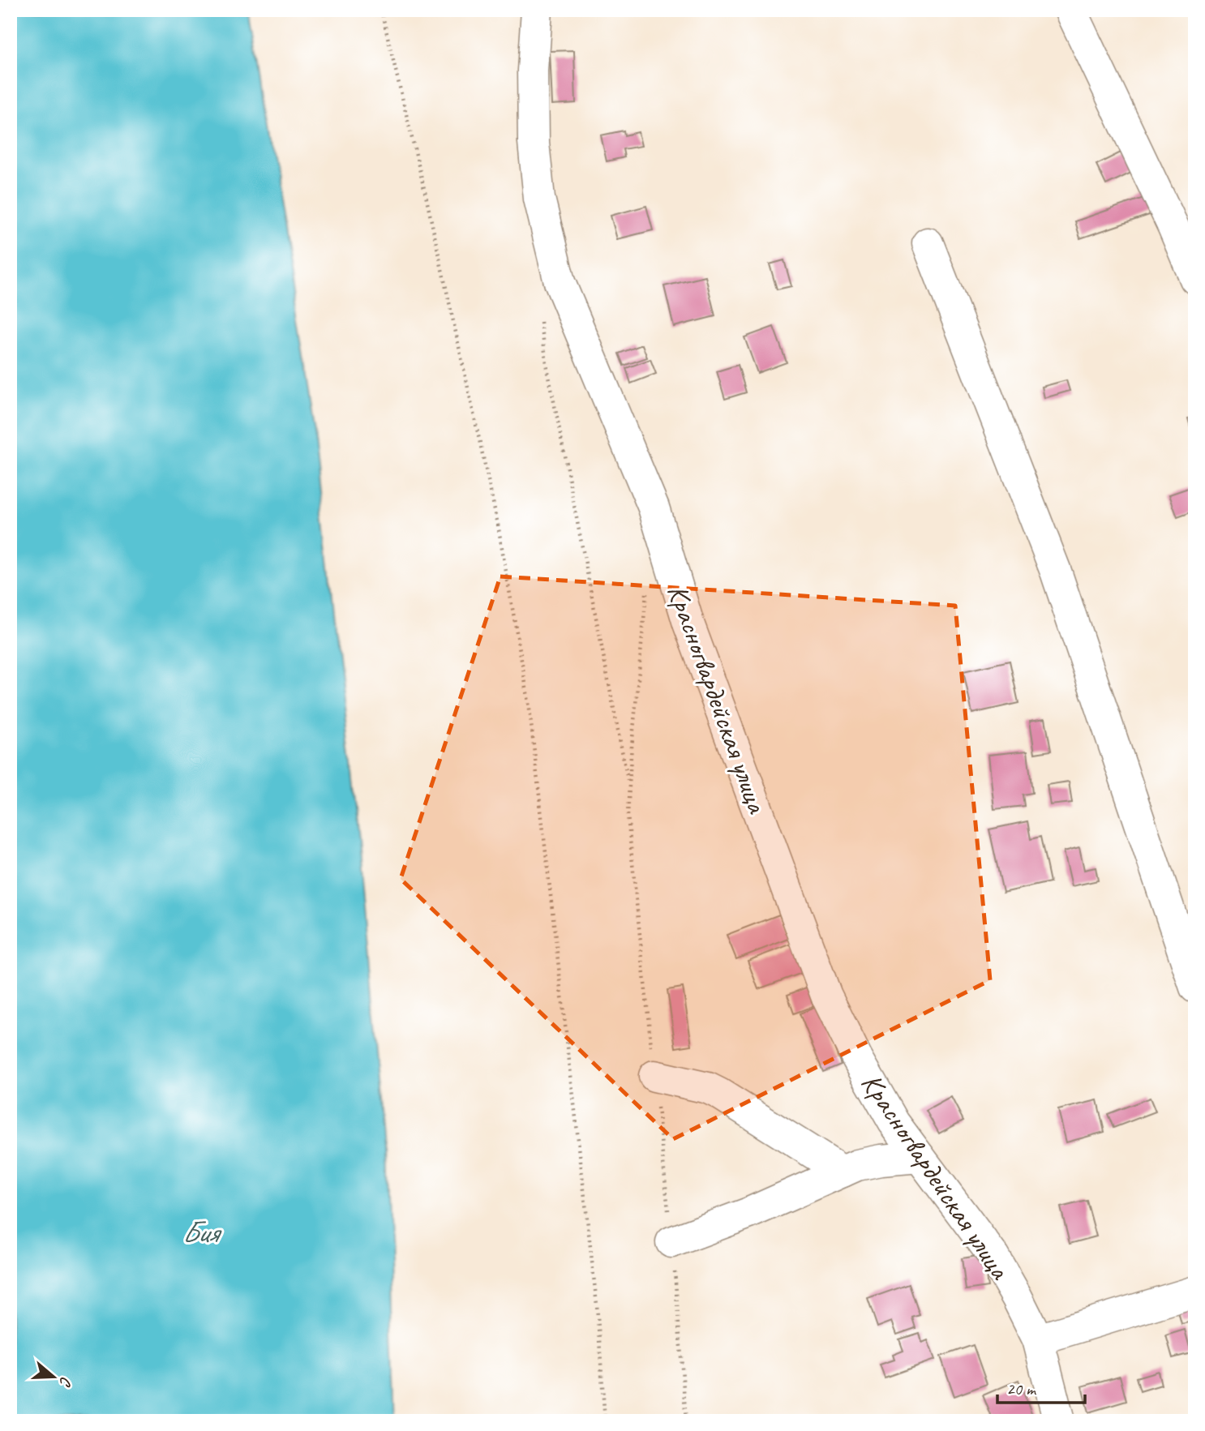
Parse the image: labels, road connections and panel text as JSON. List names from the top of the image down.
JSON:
{
  "streets": {
    "street": ["Красногвардейская улица"]
  },
  "water": ["Бия"],
  "scale_bar": "20 m",
  "north": "right"
}
